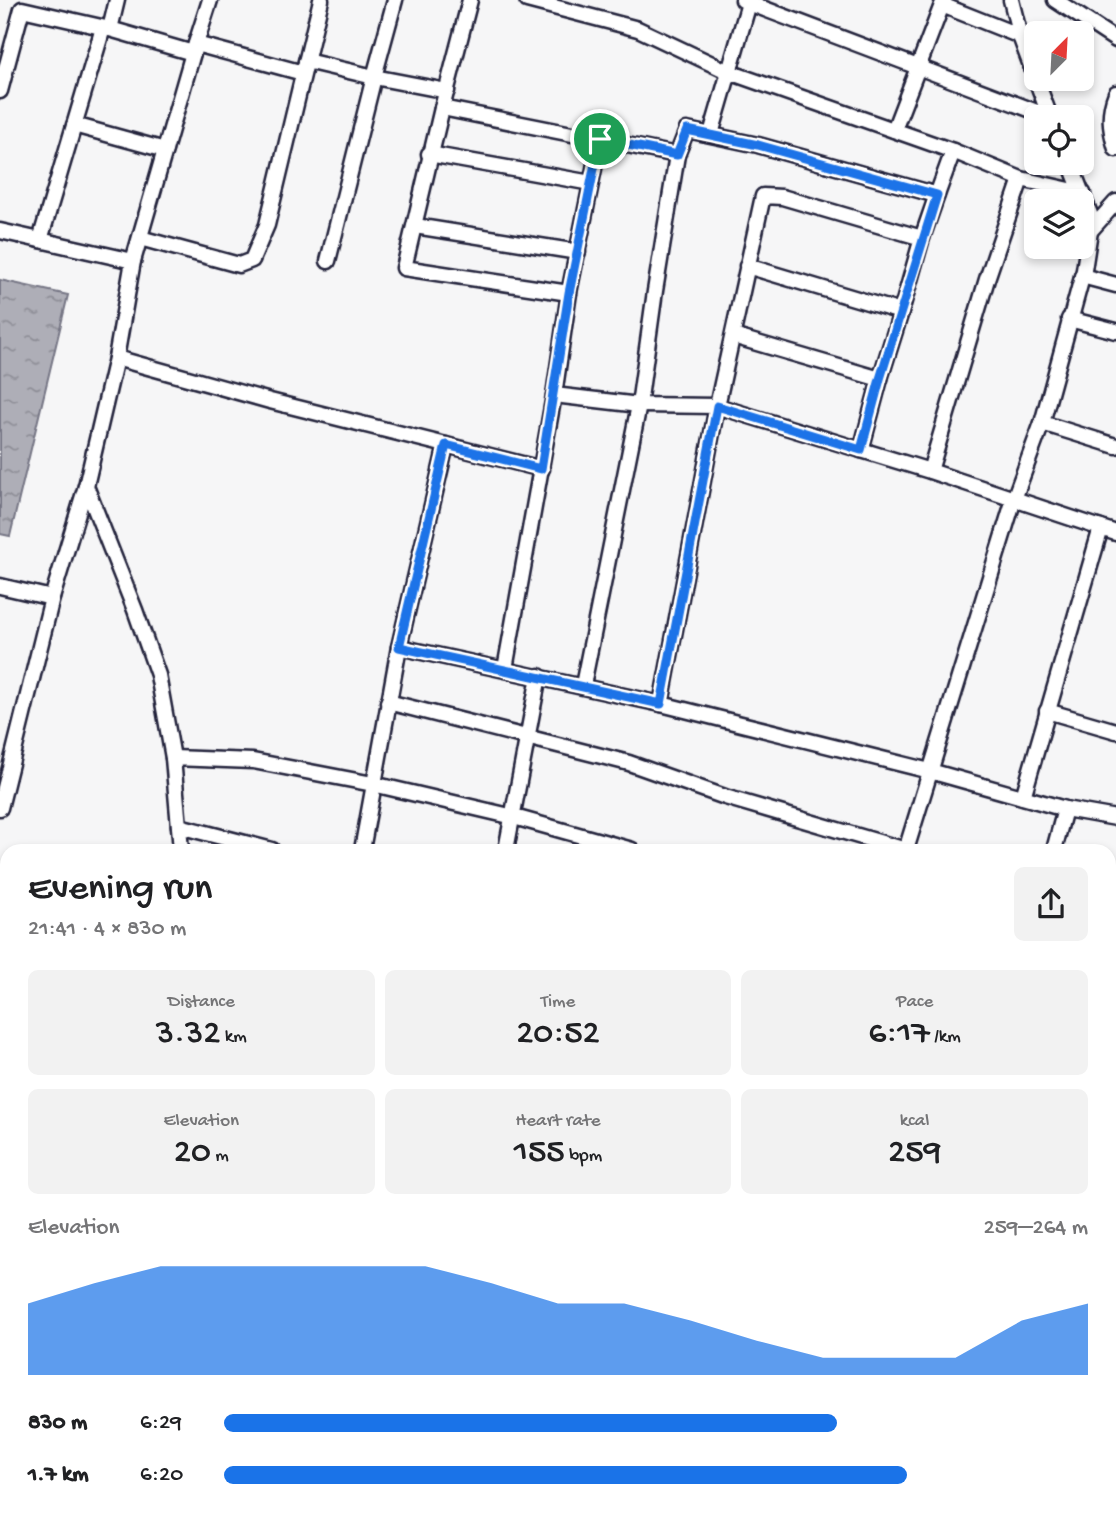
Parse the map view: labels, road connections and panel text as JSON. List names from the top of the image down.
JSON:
{
  "north": "top right",
  "page": {
    "heading": ["Evening run", "21:41 · 4 × 830 m"],
    "stats": [
      ["Distance", "3.32 km"],
      ["Time", "20:52"],
      ["Pace", "6:17 /km"],
      ["Elevation", "20 m"],
      ["Heart rate", "155 bpm"],
      ["kcal", "259"]
    ],
    "chart": ["Elevation", "259–264 m"],
    "list": [
      {
        "name": "830 m",
        "note": "6:29"
      },
      {
        "name": "1.7 km",
        "note": "6:20"
      }
    ]
  }
}
